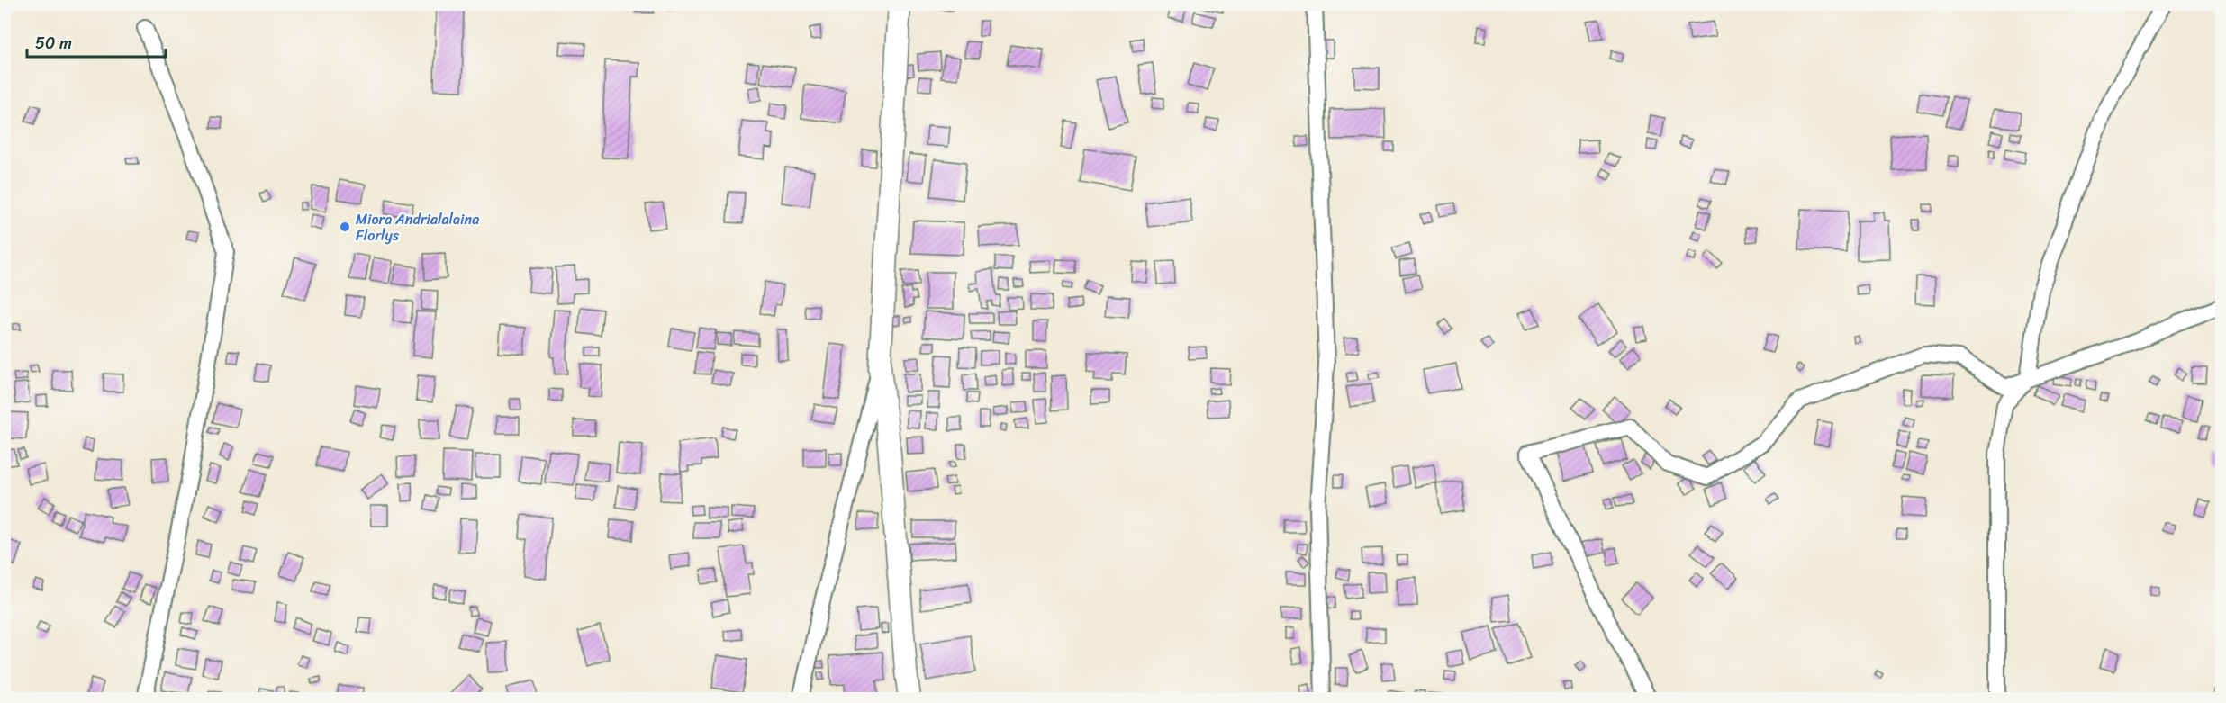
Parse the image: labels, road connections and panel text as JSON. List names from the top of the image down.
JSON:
{
  "places": ["Miora Andrialalaina Florlys"],
  "scale_bar": "50 m"
}
